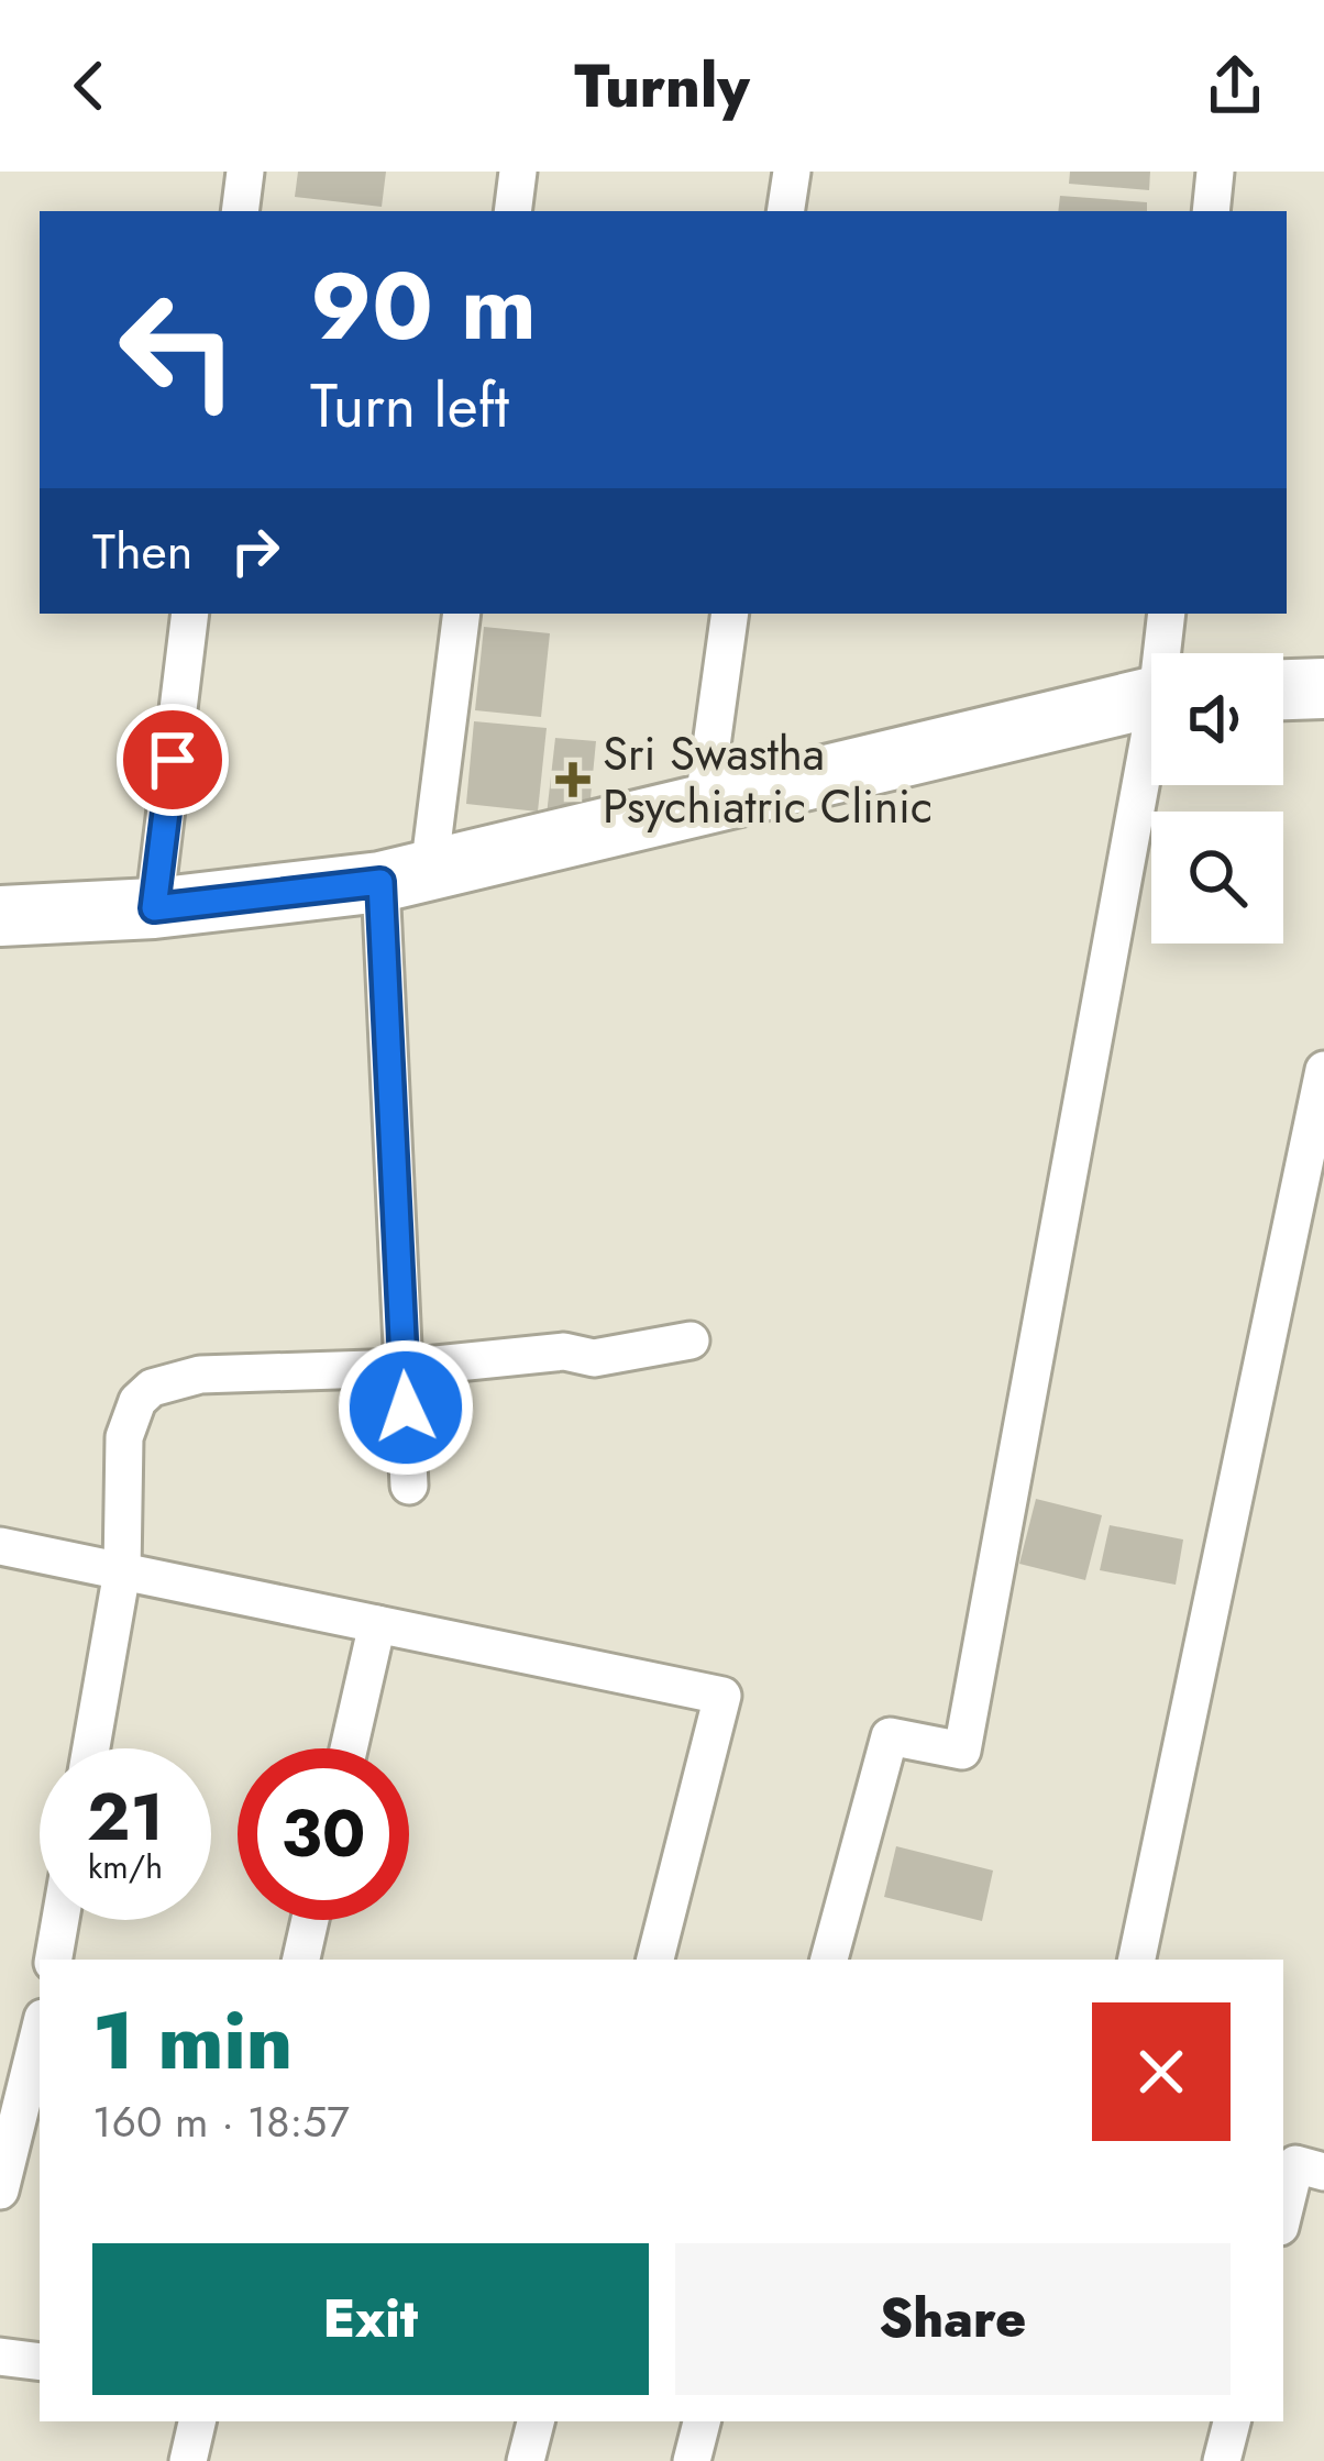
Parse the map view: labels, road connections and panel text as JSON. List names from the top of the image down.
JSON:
{
  "places": {
    "health": ["Sri Swastha Psychiatric Clinic"]
  },
  "page": {
    "header": "Turnly",
    "turn": ["90 m", "Turn left"],
    "then": "Then",
    "speed": "21 km/h",
    "limit": "30",
    "heading": ["1 min", "160 m · 18:57"],
    "buttons": ["Exit", "Share"]
  }
}
